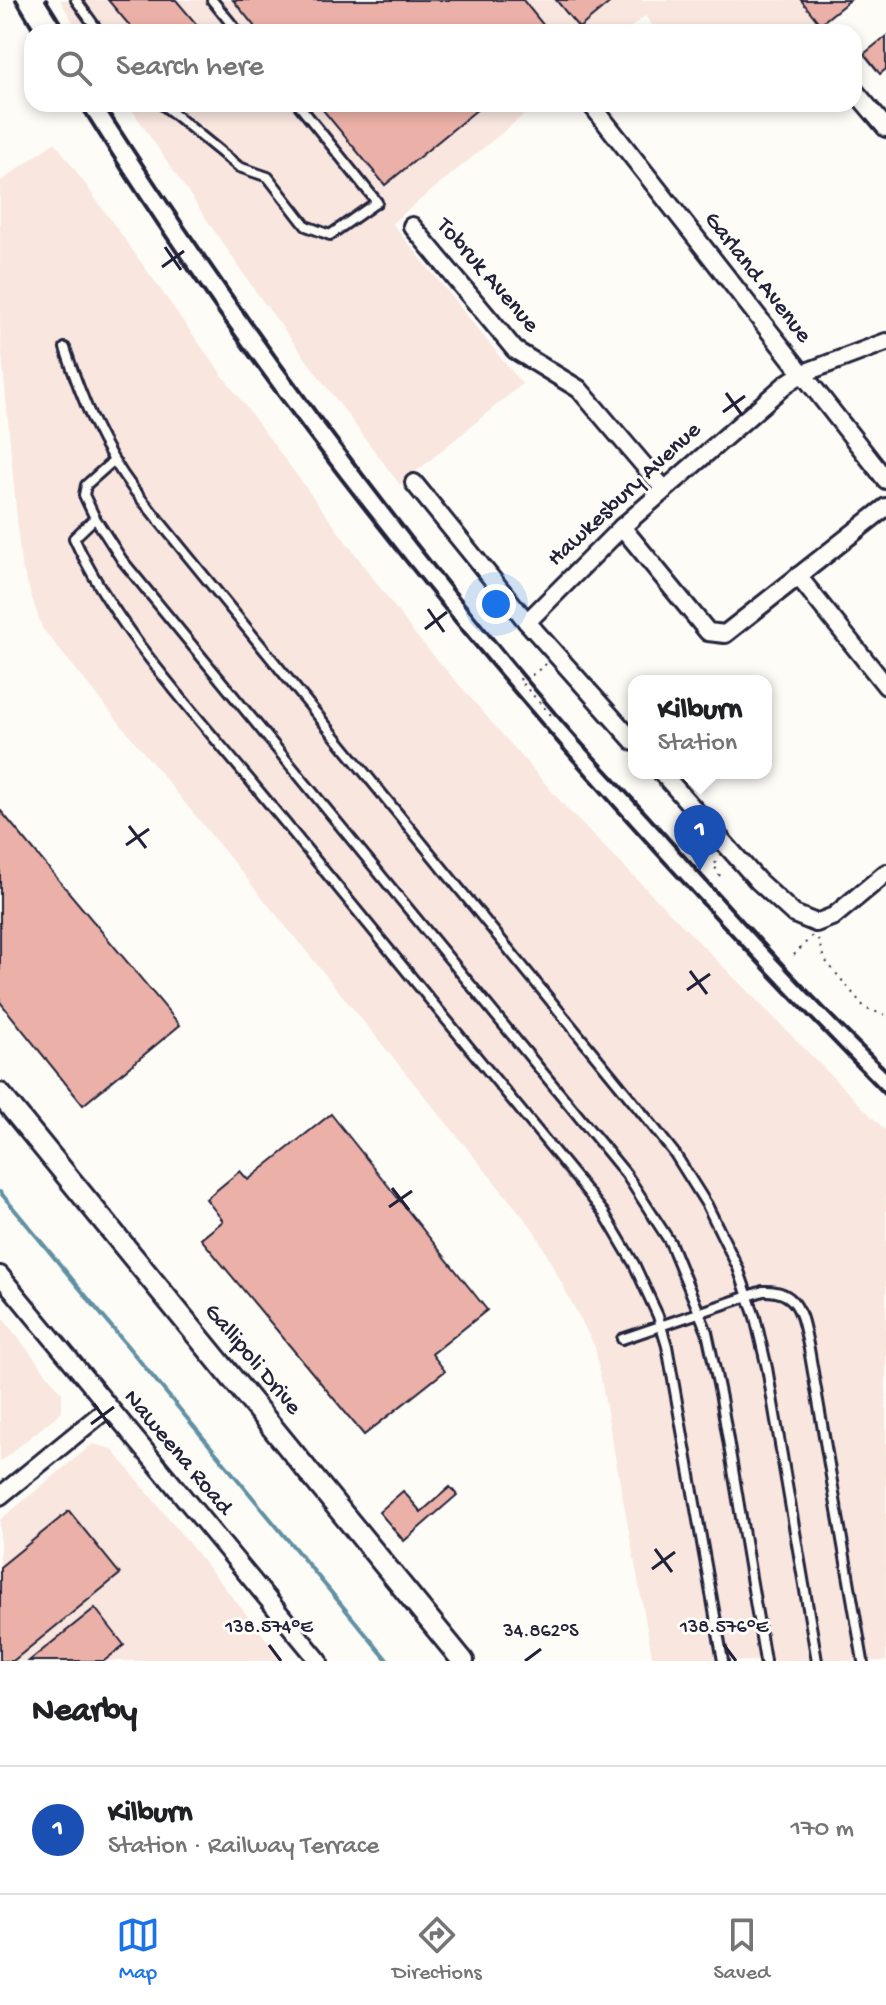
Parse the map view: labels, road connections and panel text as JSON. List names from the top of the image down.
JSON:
{
  "streets": {
    "street": [
      "Tobruk Avenue",
      "Garland Avenue",
      "Hawkesbury Avenue",
      "Gallipoli Drive",
      "Naweena Road"
    ]
  },
  "crossings": [
    ["Tobruk Avenue", "Hawkesbury Avenue"],
    ["Garland Avenue", "Hawkesbury Avenue"]
  ],
  "page": {
    "search": "Search here",
    "popup": ["Kilburn", "Station"],
    "pins": "1",
    "heading": "Nearby",
    "list": [
      {
        "mark": "1",
        "name": "Kilburn",
        "note": "Station · Railway Terrace",
        "value": "170 m"
      }
    ],
    "nav": ["Map", "Directions", "Saved"]
  },
  "coordinates": ["138.574°E", "138.576°E", "34.862°S"]
}
